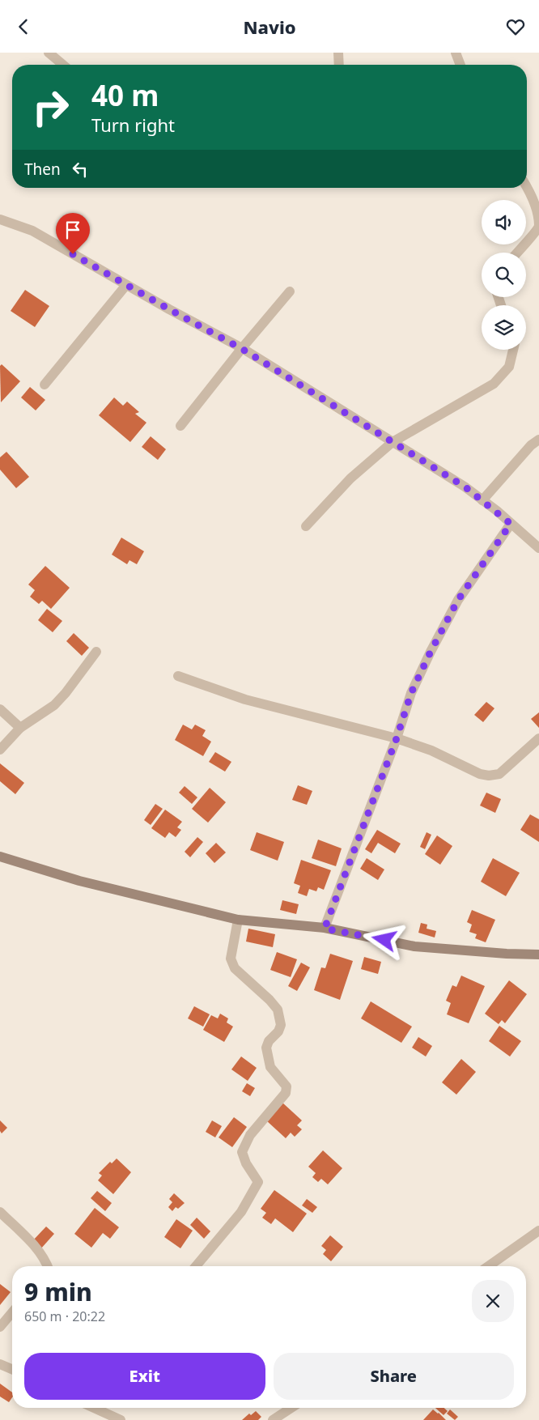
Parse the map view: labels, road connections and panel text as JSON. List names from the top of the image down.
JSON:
{
  "page": {
    "header": "Navio",
    "turn": ["40 m", "Turn right"],
    "then": "Then",
    "heading": ["9 min", "650 m · 20:22"],
    "buttons": ["Exit", "Share"]
  }
}
